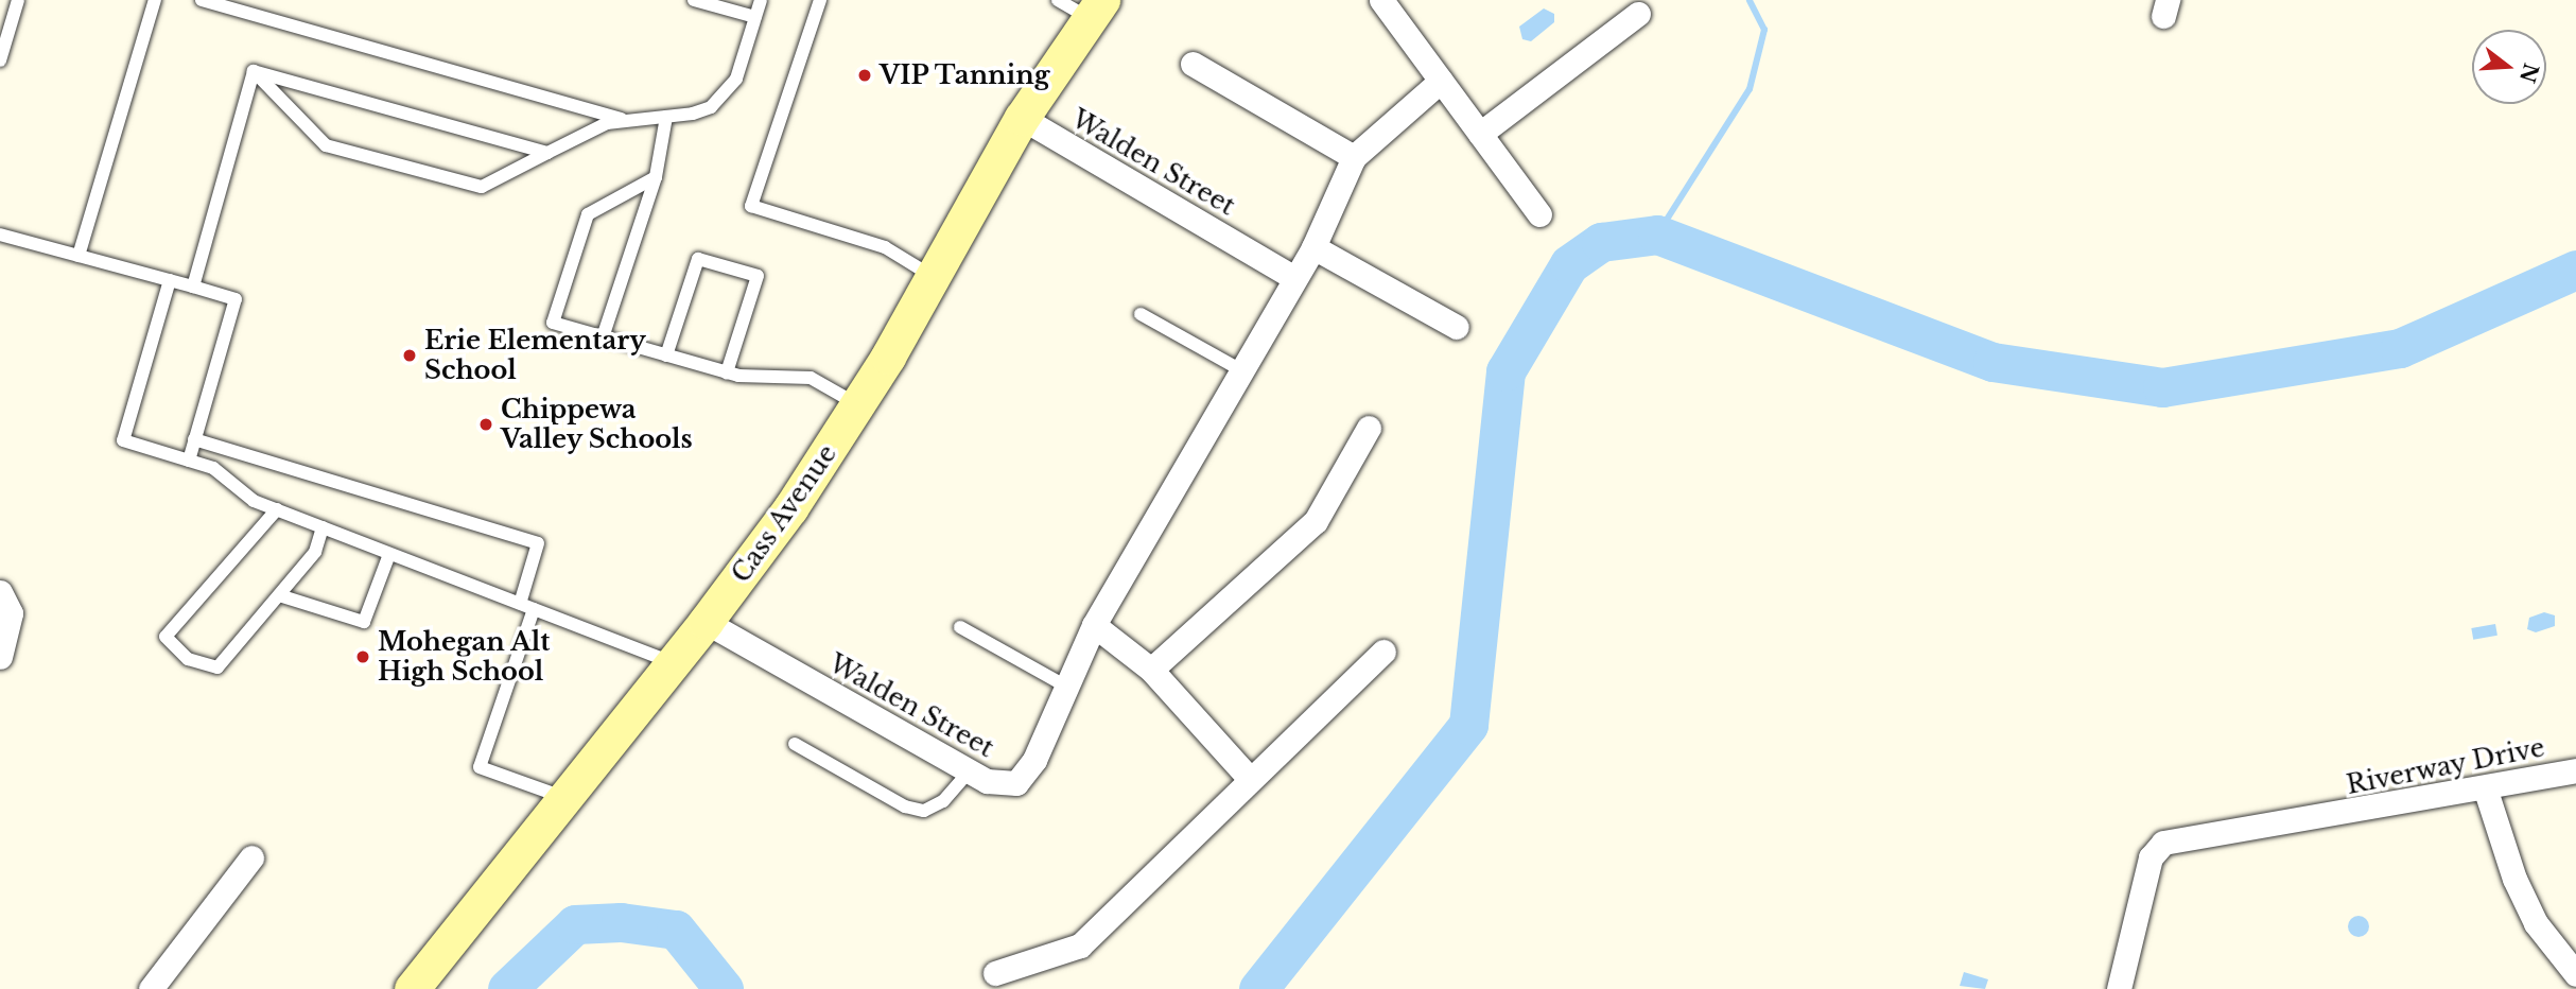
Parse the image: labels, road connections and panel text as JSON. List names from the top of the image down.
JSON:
{
  "streets": {
    "main road": ["Cass Avenue"],
    "street": ["Walden Street", "Riverway Drive"]
  },
  "crossings": [
    ["Walden Street", "Cass Avenue"]
  ],
  "places": [
    "VIP Tanning",
    "Erie Elementary School",
    "Chippewa Valley Schools",
    "Mohegan Alt High School"
  ],
  "north": "right"
}
